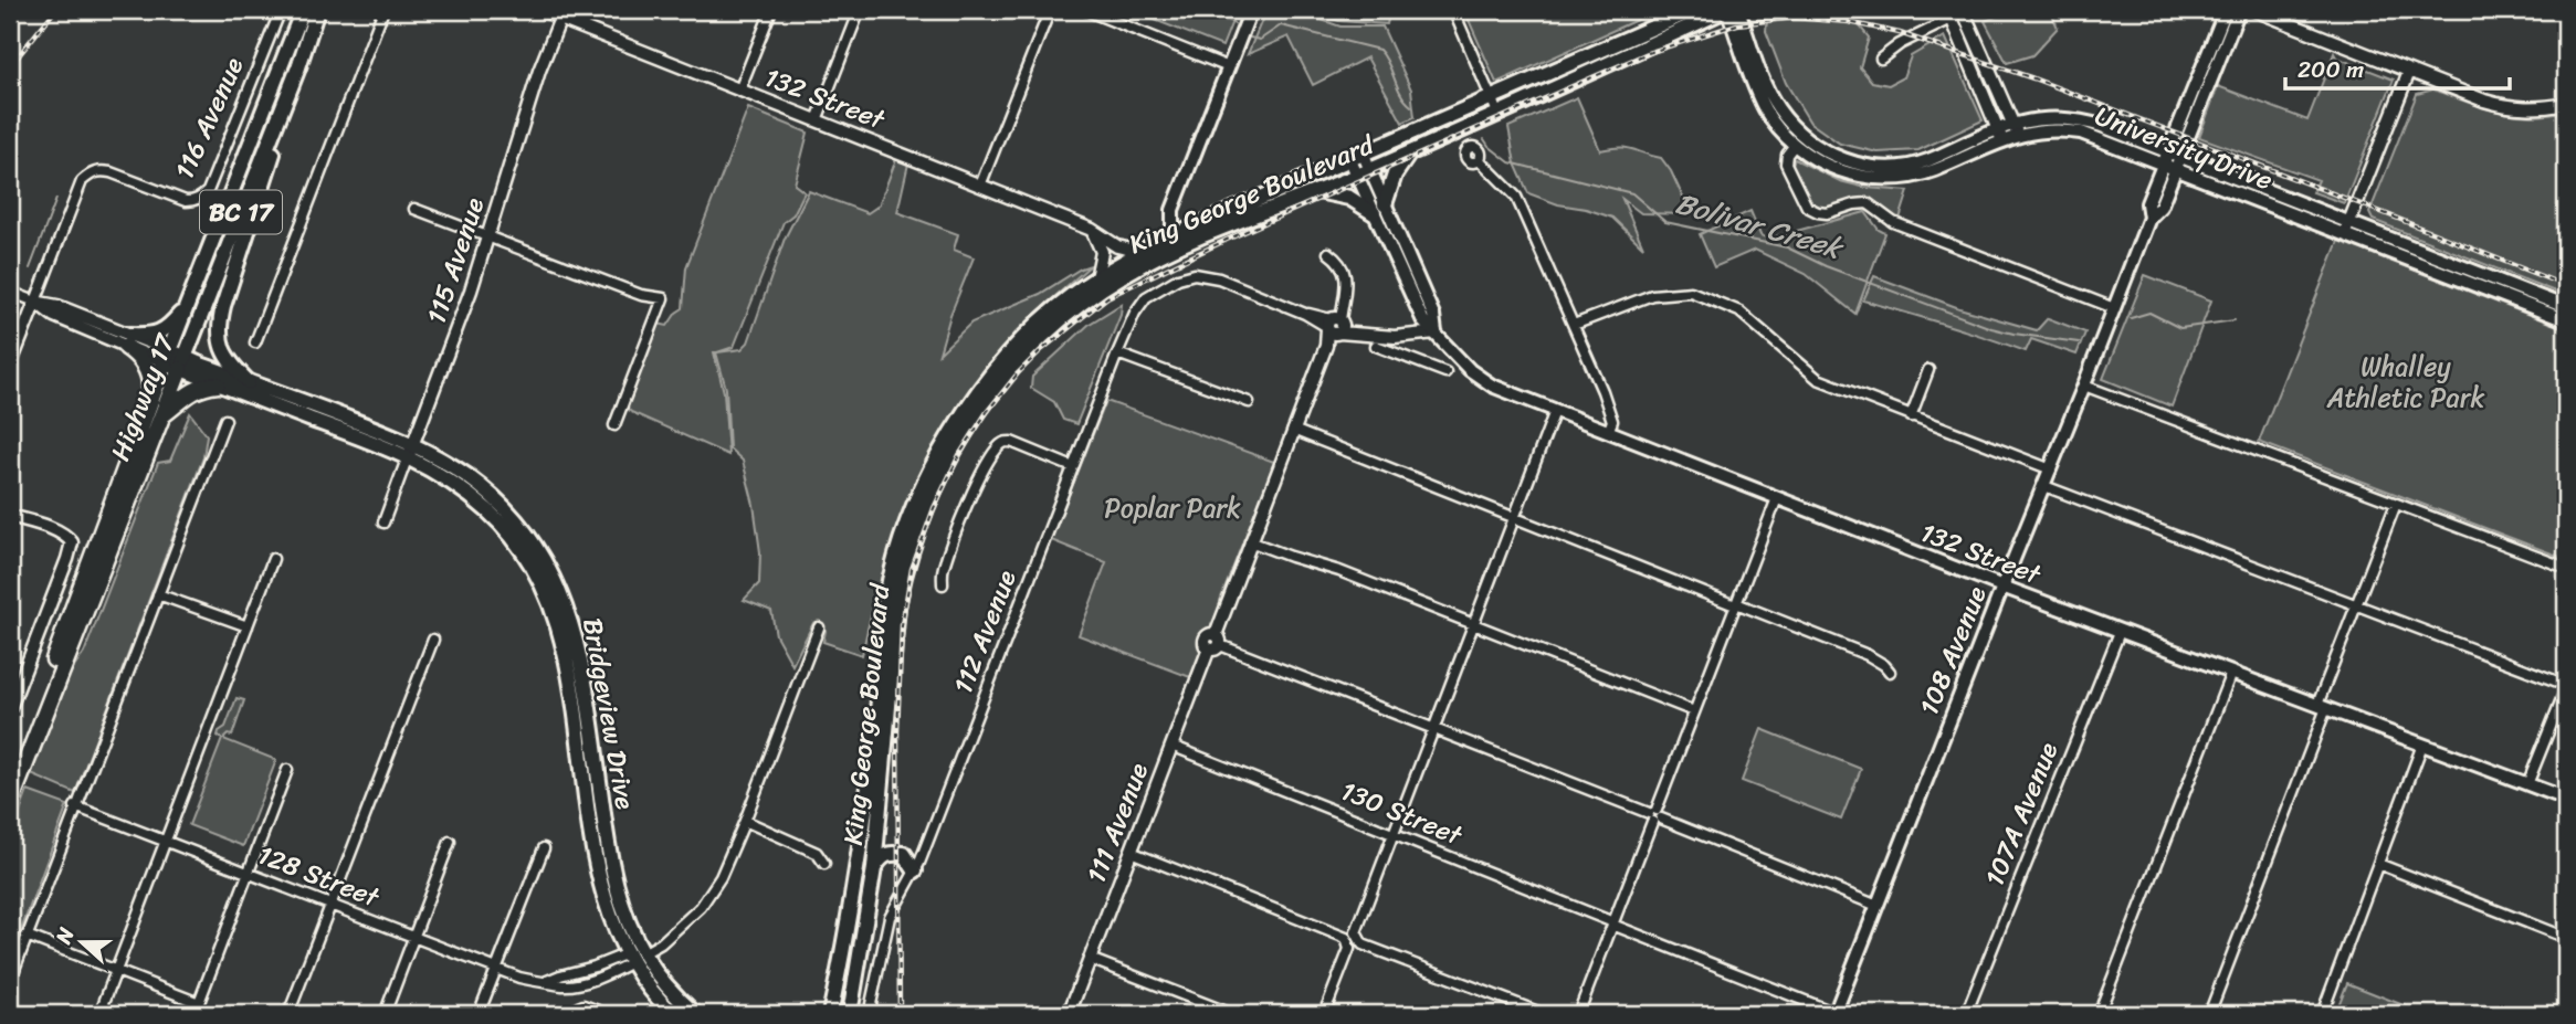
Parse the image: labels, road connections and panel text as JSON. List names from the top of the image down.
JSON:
{
  "streets": {
    "highway": ["BC 17", "Highway 17"],
    "main road": [
      "132 Street",
      "University Drive",
      "King George Boulevard",
      "108 Avenue",
      "Bridgeview Drive"
    ],
    "street": [
      "116 Avenue",
      "115 Avenue",
      "112 Avenue",
      "130 Street",
      "107A Avenue",
      "111 Avenue",
      "128 Street"
    ]
  },
  "crossings": [
    ["132 Street", "King George Boulevard"],
    ["132 Street", "115 Avenue"],
    ["132 Street", "108 Avenue"],
    ["132 Street", "107A Avenue"],
    ["University Drive", "King George Boulevard"],
    ["University Drive", "108 Avenue"],
    ["115 Avenue", "Bridgeview Drive"],
    ["Highway 17", "Bridgeview Drive"],
    ["112 Avenue", "111 Avenue"],
    ["108 Avenue", "130 Street"],
    ["Bridgeview Drive", "128 Street"],
    ["130 Street", "111 Avenue"]
  ],
  "water": ["Bolivar Creek"],
  "parks": ["Whalley Athletic Park", "Poplar Park"],
  "scale_bar": "200 m",
  "north": "left"
}
